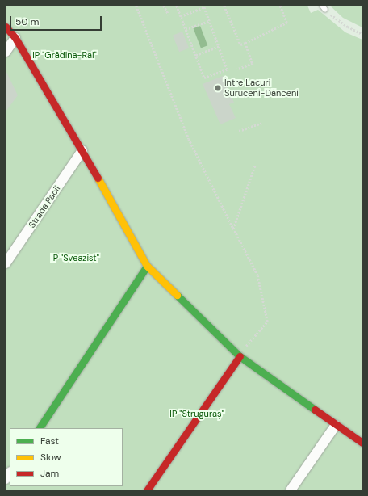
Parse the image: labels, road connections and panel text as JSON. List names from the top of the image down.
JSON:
{
  "streets": {
    "street": ["Strada Pacii"]
  },
  "parks": ["IP \"Grădina-Rai\"", "IP \"Sveazist\"", "IP \"Struguraș\""],
  "places": ["Între Lacuri Suruceni-Dănceni"],
  "legend": ["Fast", "Slow", "Jam"],
  "scale_bar": "50 m"
}
